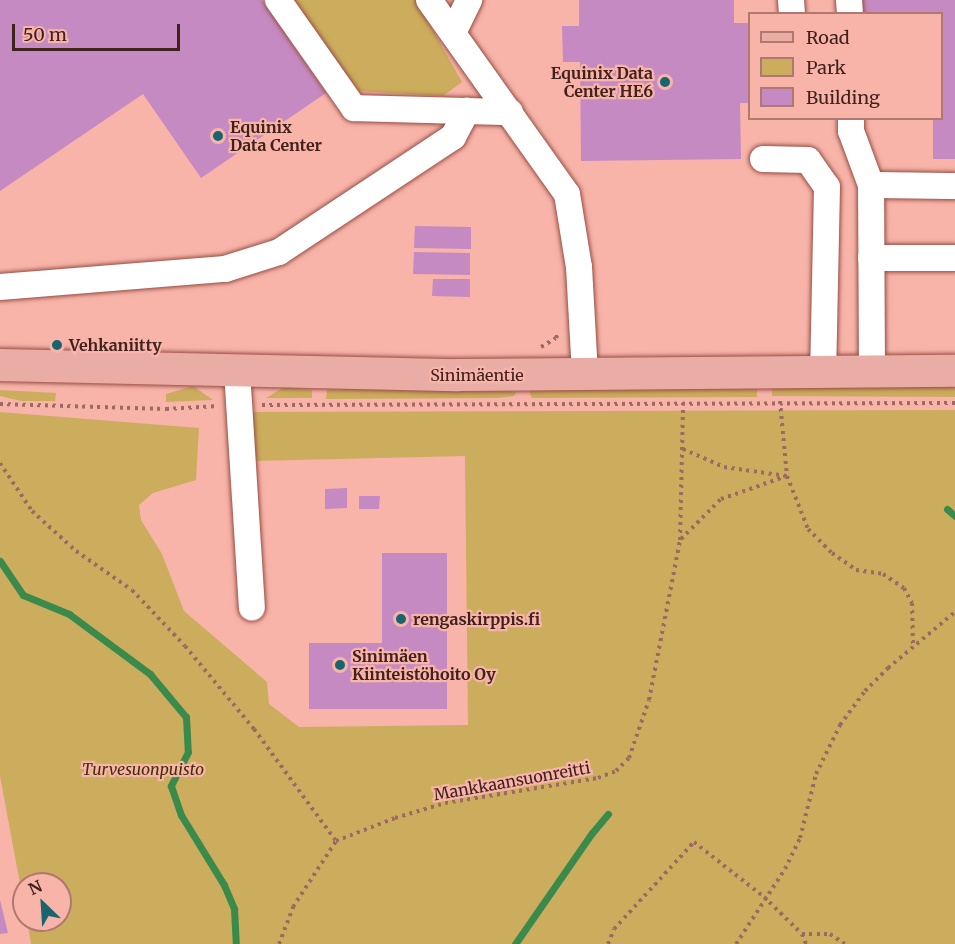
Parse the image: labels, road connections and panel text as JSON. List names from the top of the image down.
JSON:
{
  "streets": {
    "main road": ["Sinimäentie"],
    "path": ["Mankkaansuonreitti"]
  },
  "parks": ["Turvesuonpuisto"],
  "places": [
    "Equinix Data Center HE6",
    "Equinix Data Center",
    "Vehkaniitty",
    "rengaskirppis.fi",
    "Sinimäen Kiinteistöhoito Oy"
  ],
  "legend": ["Road", "Park", "Building"],
  "scale_bar": "50 m",
  "north": "top left"
}
